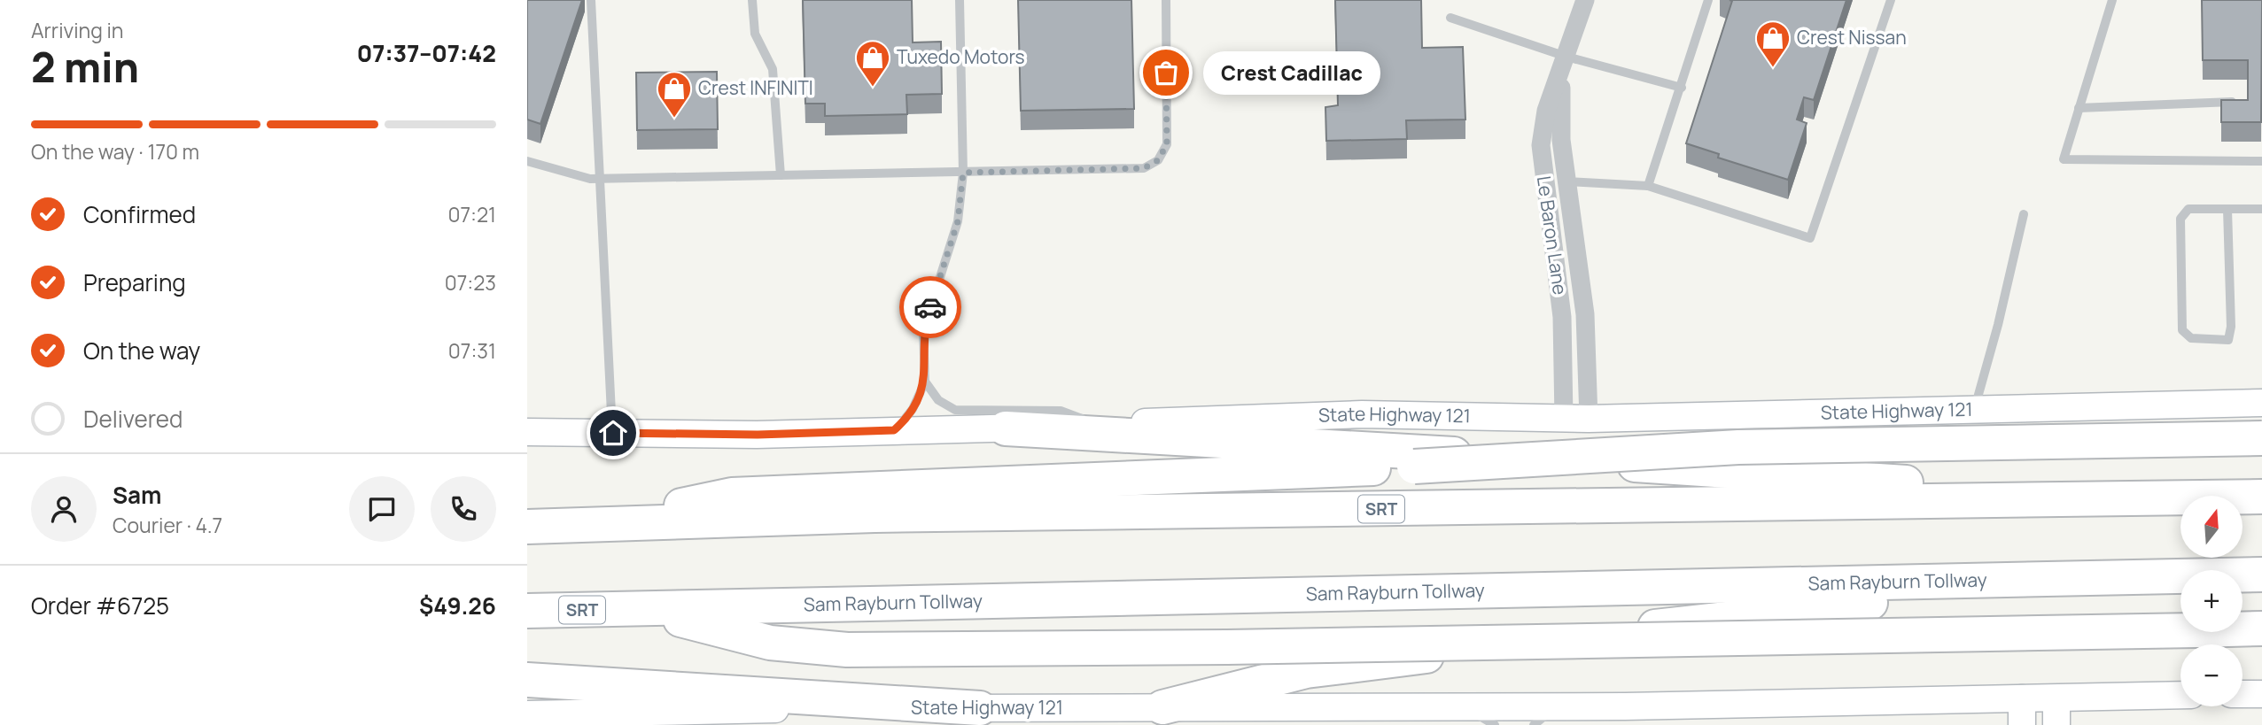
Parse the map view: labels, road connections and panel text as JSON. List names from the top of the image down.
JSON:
{
  "streets": {
    "highway": ["SRT", "Sam Rayburn Tollway"],
    "main road": ["State Highway 121"],
    "street": ["Le Baron Lane"]
  },
  "crossings": [
    ["Le Baron Lane", "State Highway 121"]
  ],
  "places": {
    "shop": ["Crest Nissan", "Tuxedo Motors", "Crest INFINITI"],
    "other": ["Crest Cadillac"]
  },
  "north": "top",
  "page": {
    "heading": ["2 min", "Arriving in", "07:37–07:42"],
    "panel": [
      "Sam",
      "Courier · 4.7",
      "Order #6725",
      "$49.26"
    ],
    "bubble": "Crest Cadillac",
    "bar": "On the way · 170 m",
    "list": [
      ["Confirmed", "07:21"],
      ["Preparing", "07:23"],
      ["On the way", "07:31"],
      "Delivered"
    ],
    "map_buttons": ["+", "−"]
  }
}
